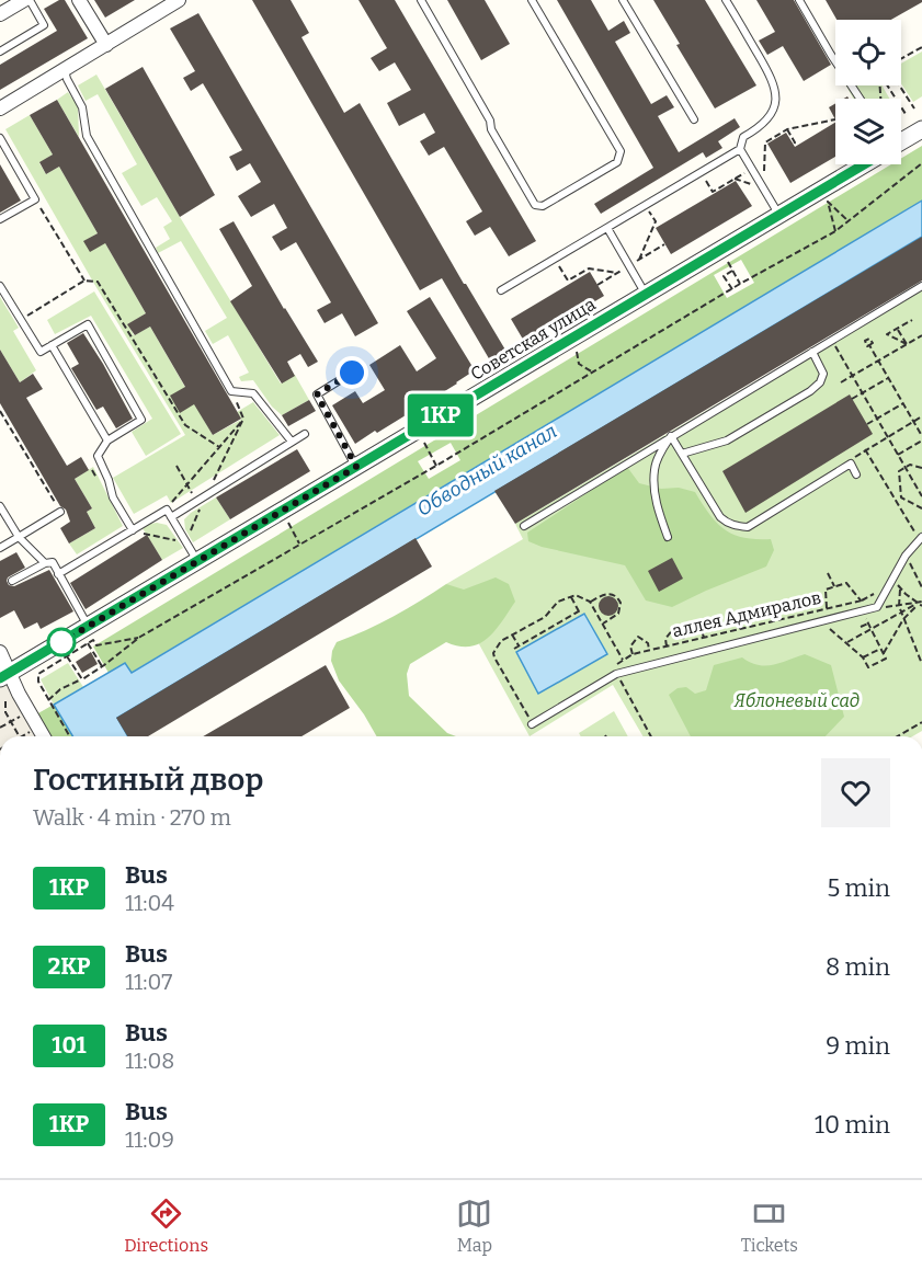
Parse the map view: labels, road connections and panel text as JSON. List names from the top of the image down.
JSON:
{
  "streets": {
    "street": ["Советская улица"],
    "path": ["аллея Адмиралов"]
  },
  "water": ["Обводный канал"],
  "parks": ["Яблоневый сад"],
  "lines": ["bus line 1КР"],
  "page": {
    "on_map": "1КР",
    "heading": ["Гостиный двор", "Walk · 4 min · 270 m"],
    "list": [
      {
        "mark": "1КР",
        "name": "Bus",
        "note": "11:04",
        "value": "5 min"
      },
      {
        "mark": "2КР",
        "name": "Bus",
        "note": "11:07",
        "value": "8 min"
      },
      {
        "mark": "101",
        "name": "Bus",
        "note": "11:08",
        "value": "9 min"
      },
      {
        "mark": "1КР",
        "name": "Bus",
        "note": "11:09",
        "value": "10 min"
      }
    ],
    "tabs": ["Directions", "Map", "Tickets"]
  }
}
